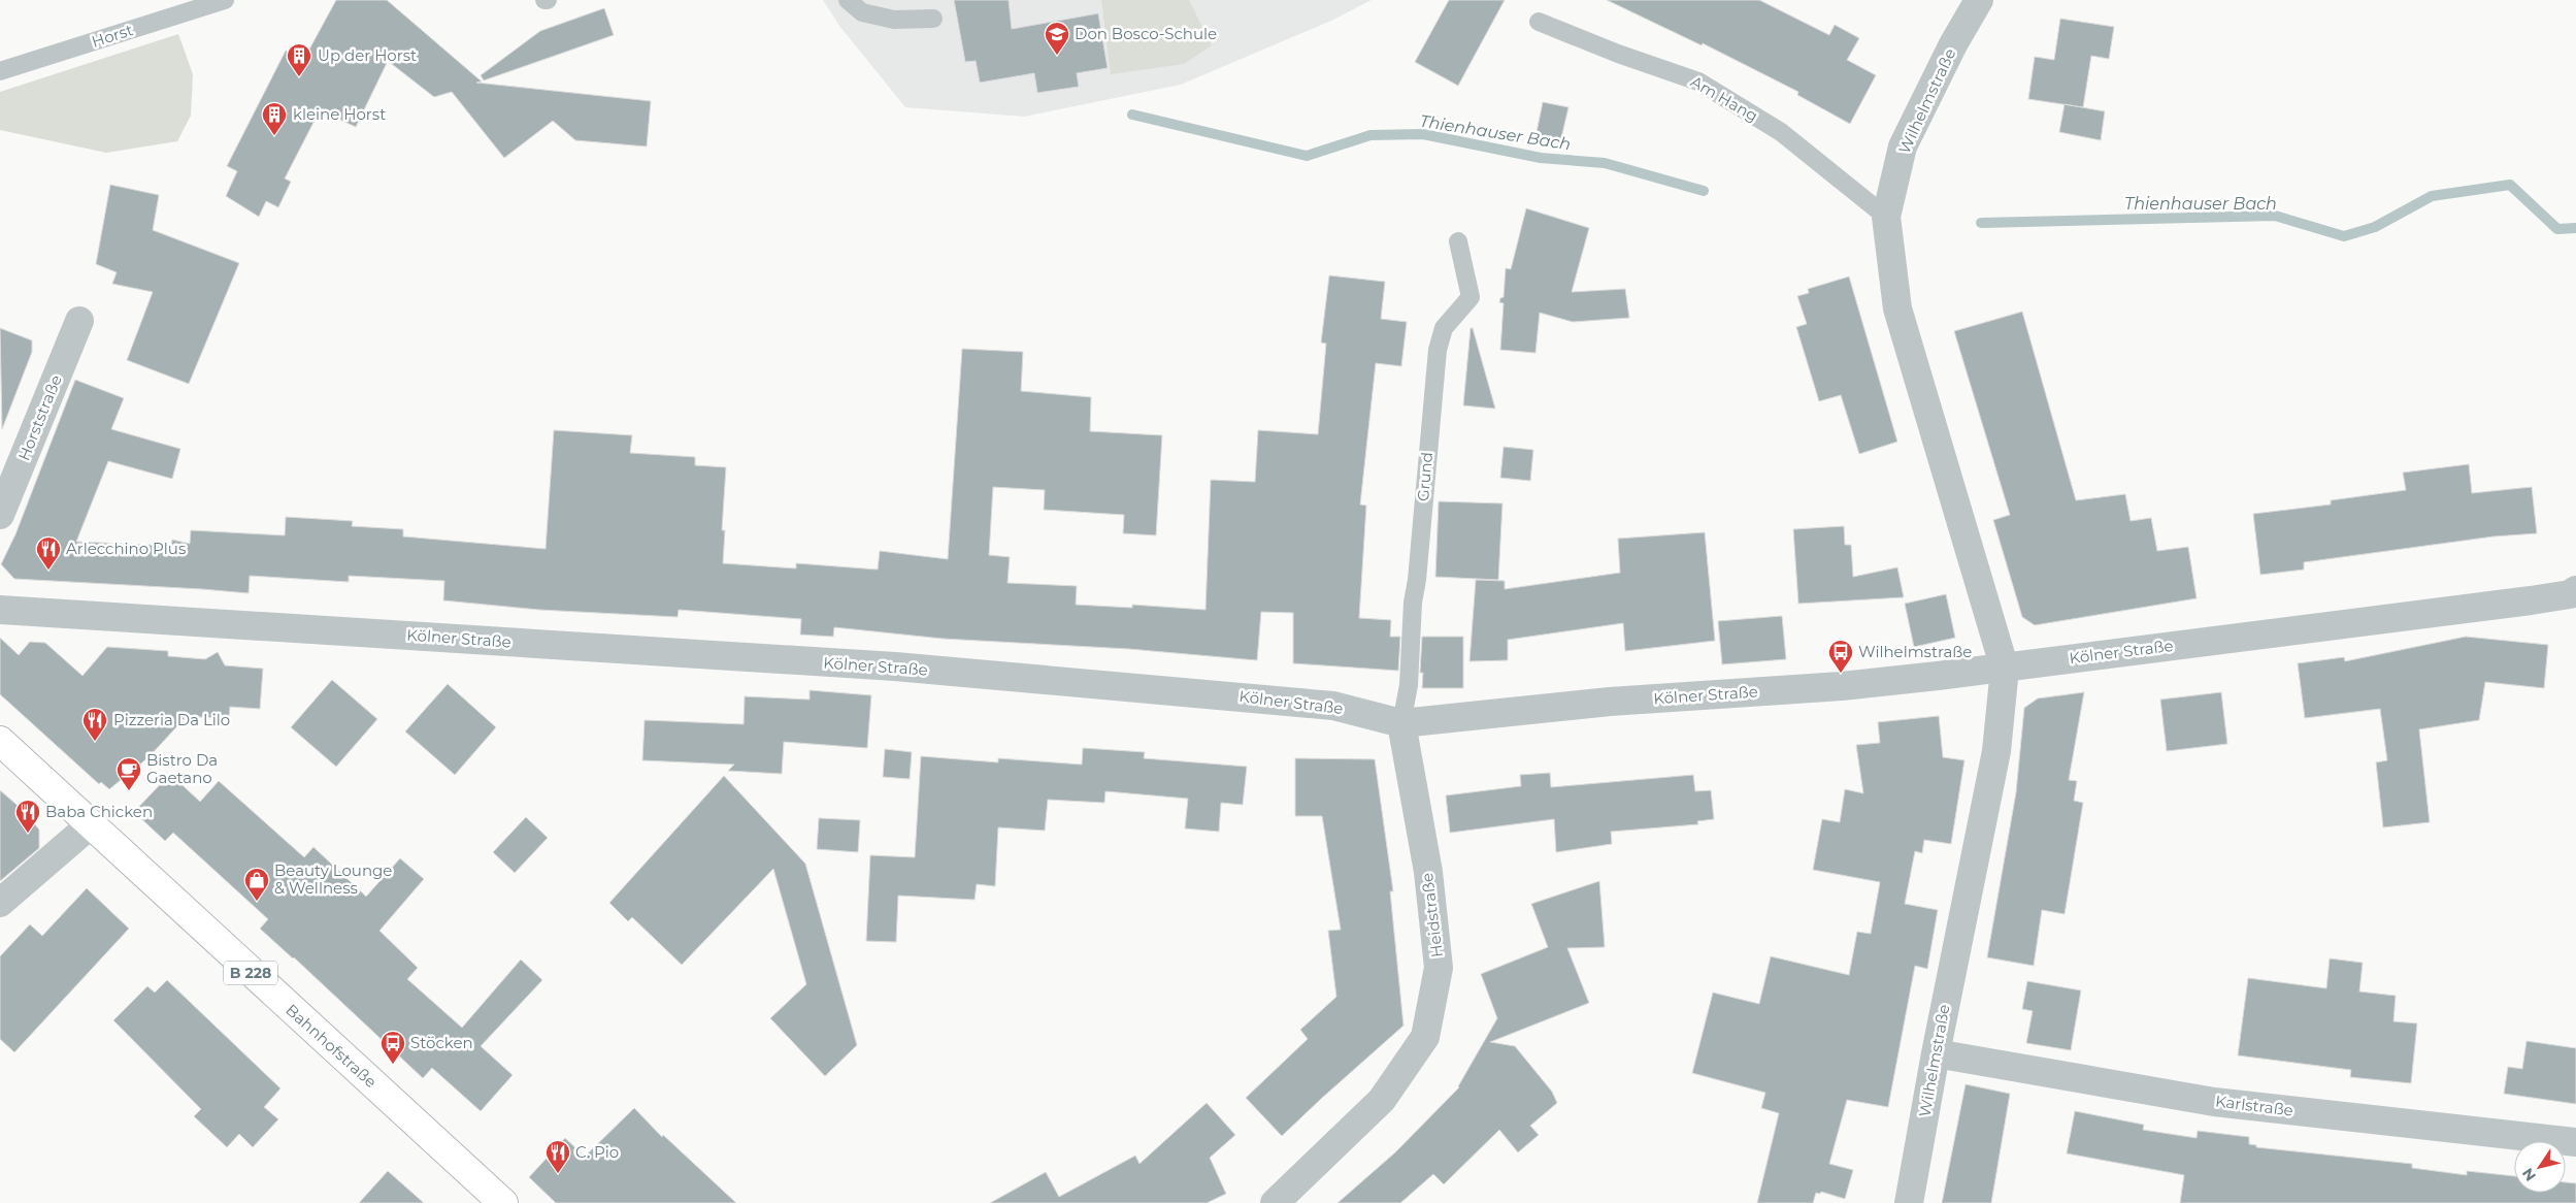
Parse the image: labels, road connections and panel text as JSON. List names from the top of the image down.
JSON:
{
  "streets": {
    "main road": ["B 228", "Bahnhofstraße"],
    "street": [
      "Wilhelmstraße",
      "Horststraße",
      "Kölner Straße",
      "Heidstraße",
      "Karlstraße"
    ],
    "lane": ["Horst", "Am Hang", "Grund"]
  },
  "crossings": [
    ["Am Hang", "Wilhelmstraße"],
    ["Wilhelmstraße", "Kölner Straße"],
    ["Wilhelmstraße", "Karlstraße"],
    ["Grund", "Kölner Straße"],
    ["Grund", "Heidstraße"],
    ["Kölner Straße", "Heidstraße"]
  ],
  "water": ["Thienhauser Bach"],
  "places": {
    "school or university": ["Don Bosco-Schule"],
    "building": ["Up der Horst", "kleine Horst"],
    "restaurant": [
      "Arlecchino Plus",
      "Pizzeria Da Lilo",
      "Baba Chicken",
      "C. Pio"
    ],
    "bus stop": ["Wilhelmstraße", "Stöcken"],
    "cafe": ["Bistro Da Gaetano"],
    "shop": ["Beauty Lounge & Wellness"]
  },
  "north": "bottom left"
}
